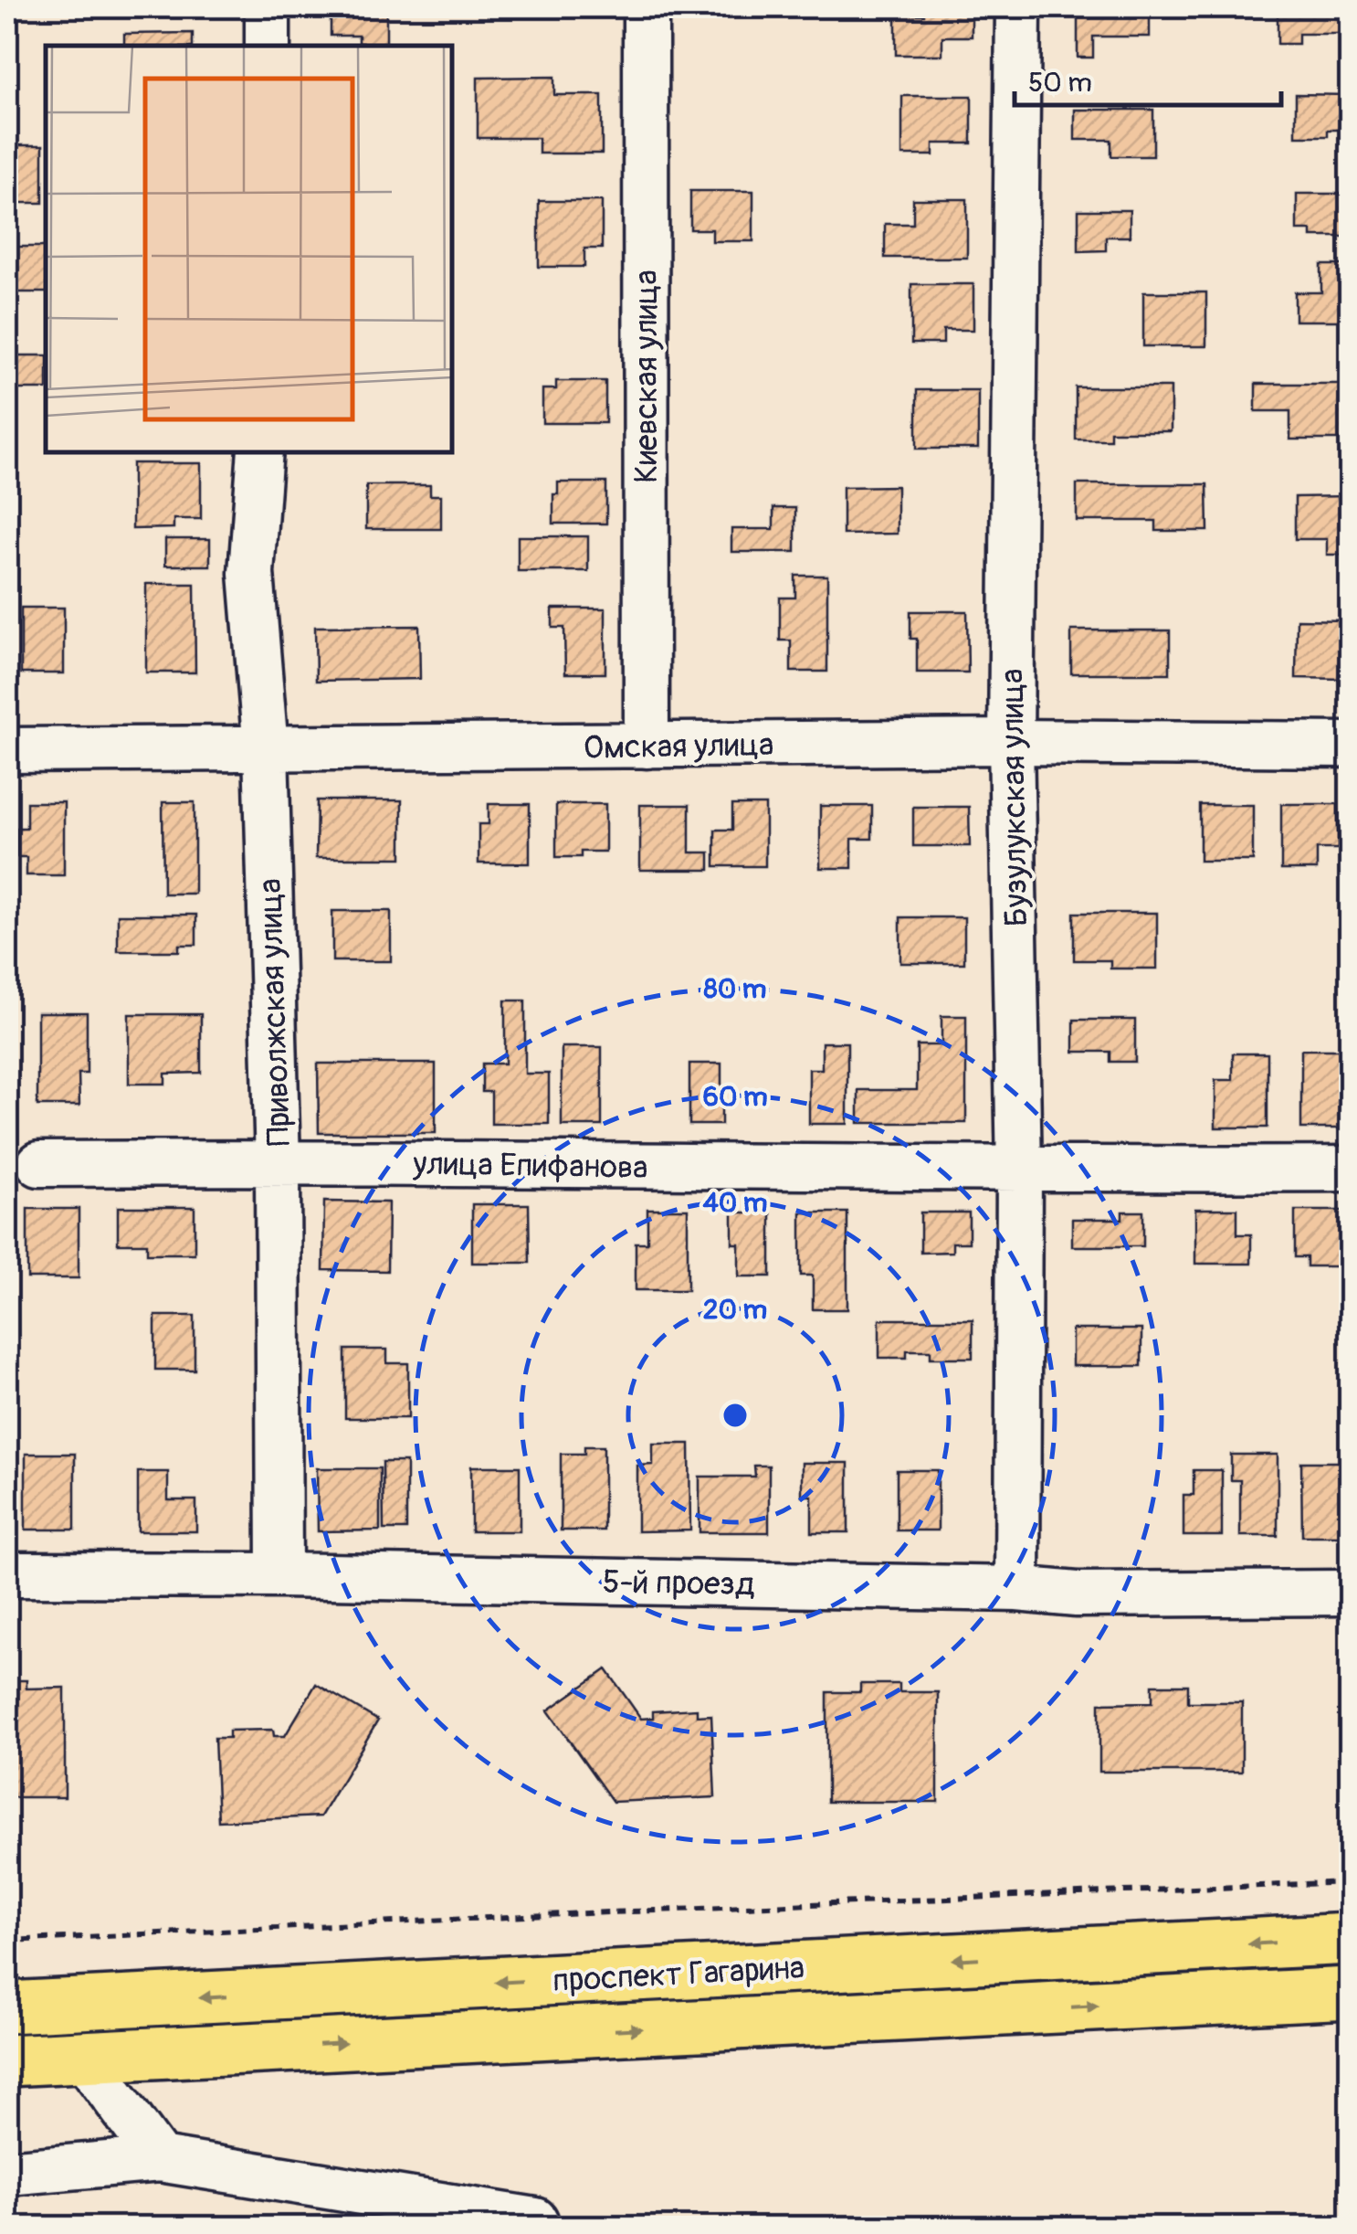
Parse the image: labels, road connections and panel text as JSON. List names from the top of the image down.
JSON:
{
  "streets": {
    "main road": ["проспект Гагарина"],
    "street": [
      "Киевская улица",
      "Омская улица",
      "Бузулукская улица",
      "Приволжская улица",
      "улица Епифанова",
      "5-й проезд"
    ]
  },
  "crossings": [
    ["Киевская улица", "Омская улица"],
    ["Омская улица", "Бузулукская улица"],
    ["Омская улица", "Приволжская улица"],
    ["Бузулукская улица", "улица Епифанова"],
    ["Бузулукская улица", "5-й проезд"],
    ["Приволжская улица", "улица Епифанова"],
    ["Приволжская улица", "5-й проезд"]
  ],
  "scale_bar": "50 m",
  "rings": [
    "80 m",
    "60 m",
    "40 m",
    "20 m"
  ]
}
